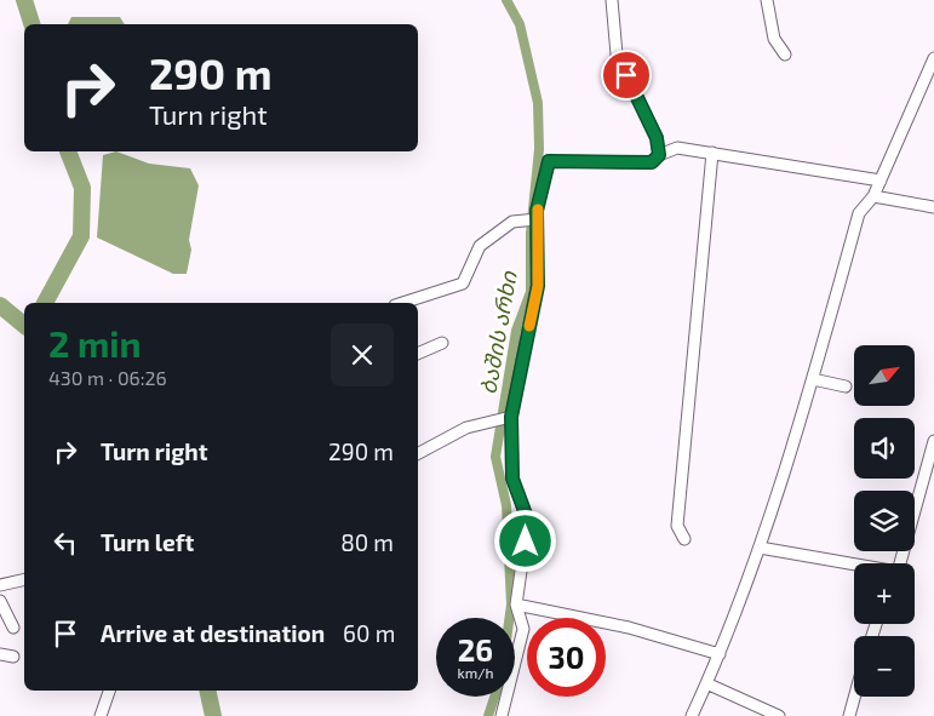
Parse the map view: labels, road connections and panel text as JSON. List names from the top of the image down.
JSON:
{
  "water": ["ბაშის არხი"],
  "north": "top right",
  "page": {
    "turn": ["290 m", "Turn right"],
    "heading": ["2 min", "430 m · 06:26"],
    "map_buttons": ["+", "−"],
    "list": [
      {
        "name": "Turn right",
        "value": "290 m"
      },
      {
        "name": "Turn left",
        "value": "80 m"
      },
      {
        "name": "Arrive at destination",
        "value": "60 m"
      }
    ],
    "speed": "26 km/h",
    "limit": "30"
  }
}
